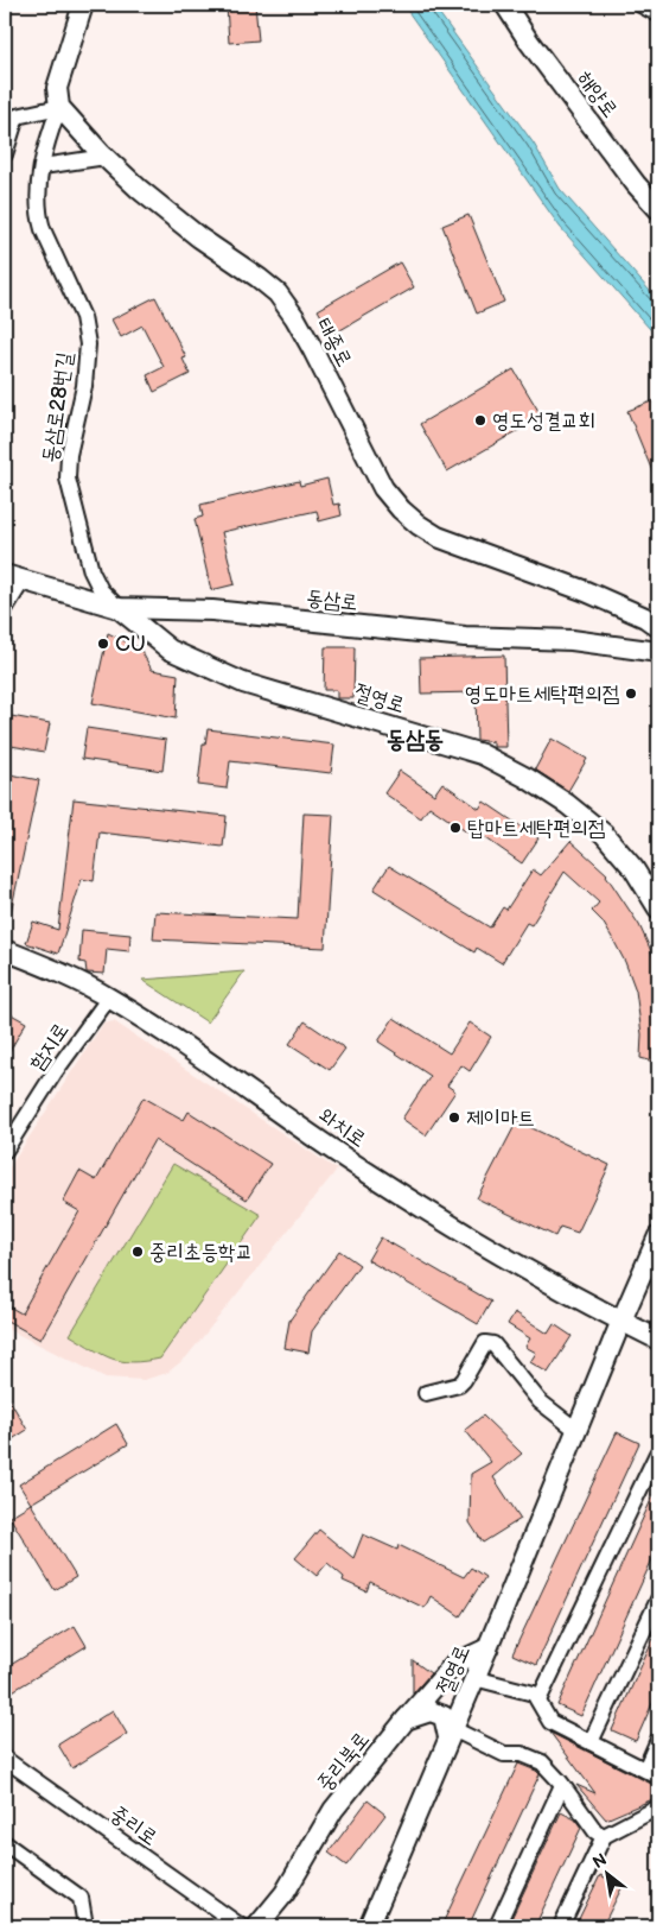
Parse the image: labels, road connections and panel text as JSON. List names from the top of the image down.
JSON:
{
  "streets": {
    "main road": [
      "해양로",
      "태종로",
      "동삼로",
      "절영로",
      "와치로",
      "중리북로"
    ],
    "street": ["동삼로28번길", "함지로", "중리로"]
  },
  "crossings": [
    ["태종로", "동삼로28번길"],
    ["동삼로28번길", "동삼로"],
    ["동삼로28번길", "절영로"],
    ["동삼로", "절영로"],
    ["절영로", "와치로"],
    ["절영로", "중리북로"],
    ["함지로", "와치로"]
  ],
  "districts": ["동삼동"],
  "places": [
    "영도성결교회",
    "CU",
    "영도마트세탁편의점",
    "탑마트세탁편의점",
    "제이마트",
    "중리초등학교"
  ],
  "north": "top left"
}
